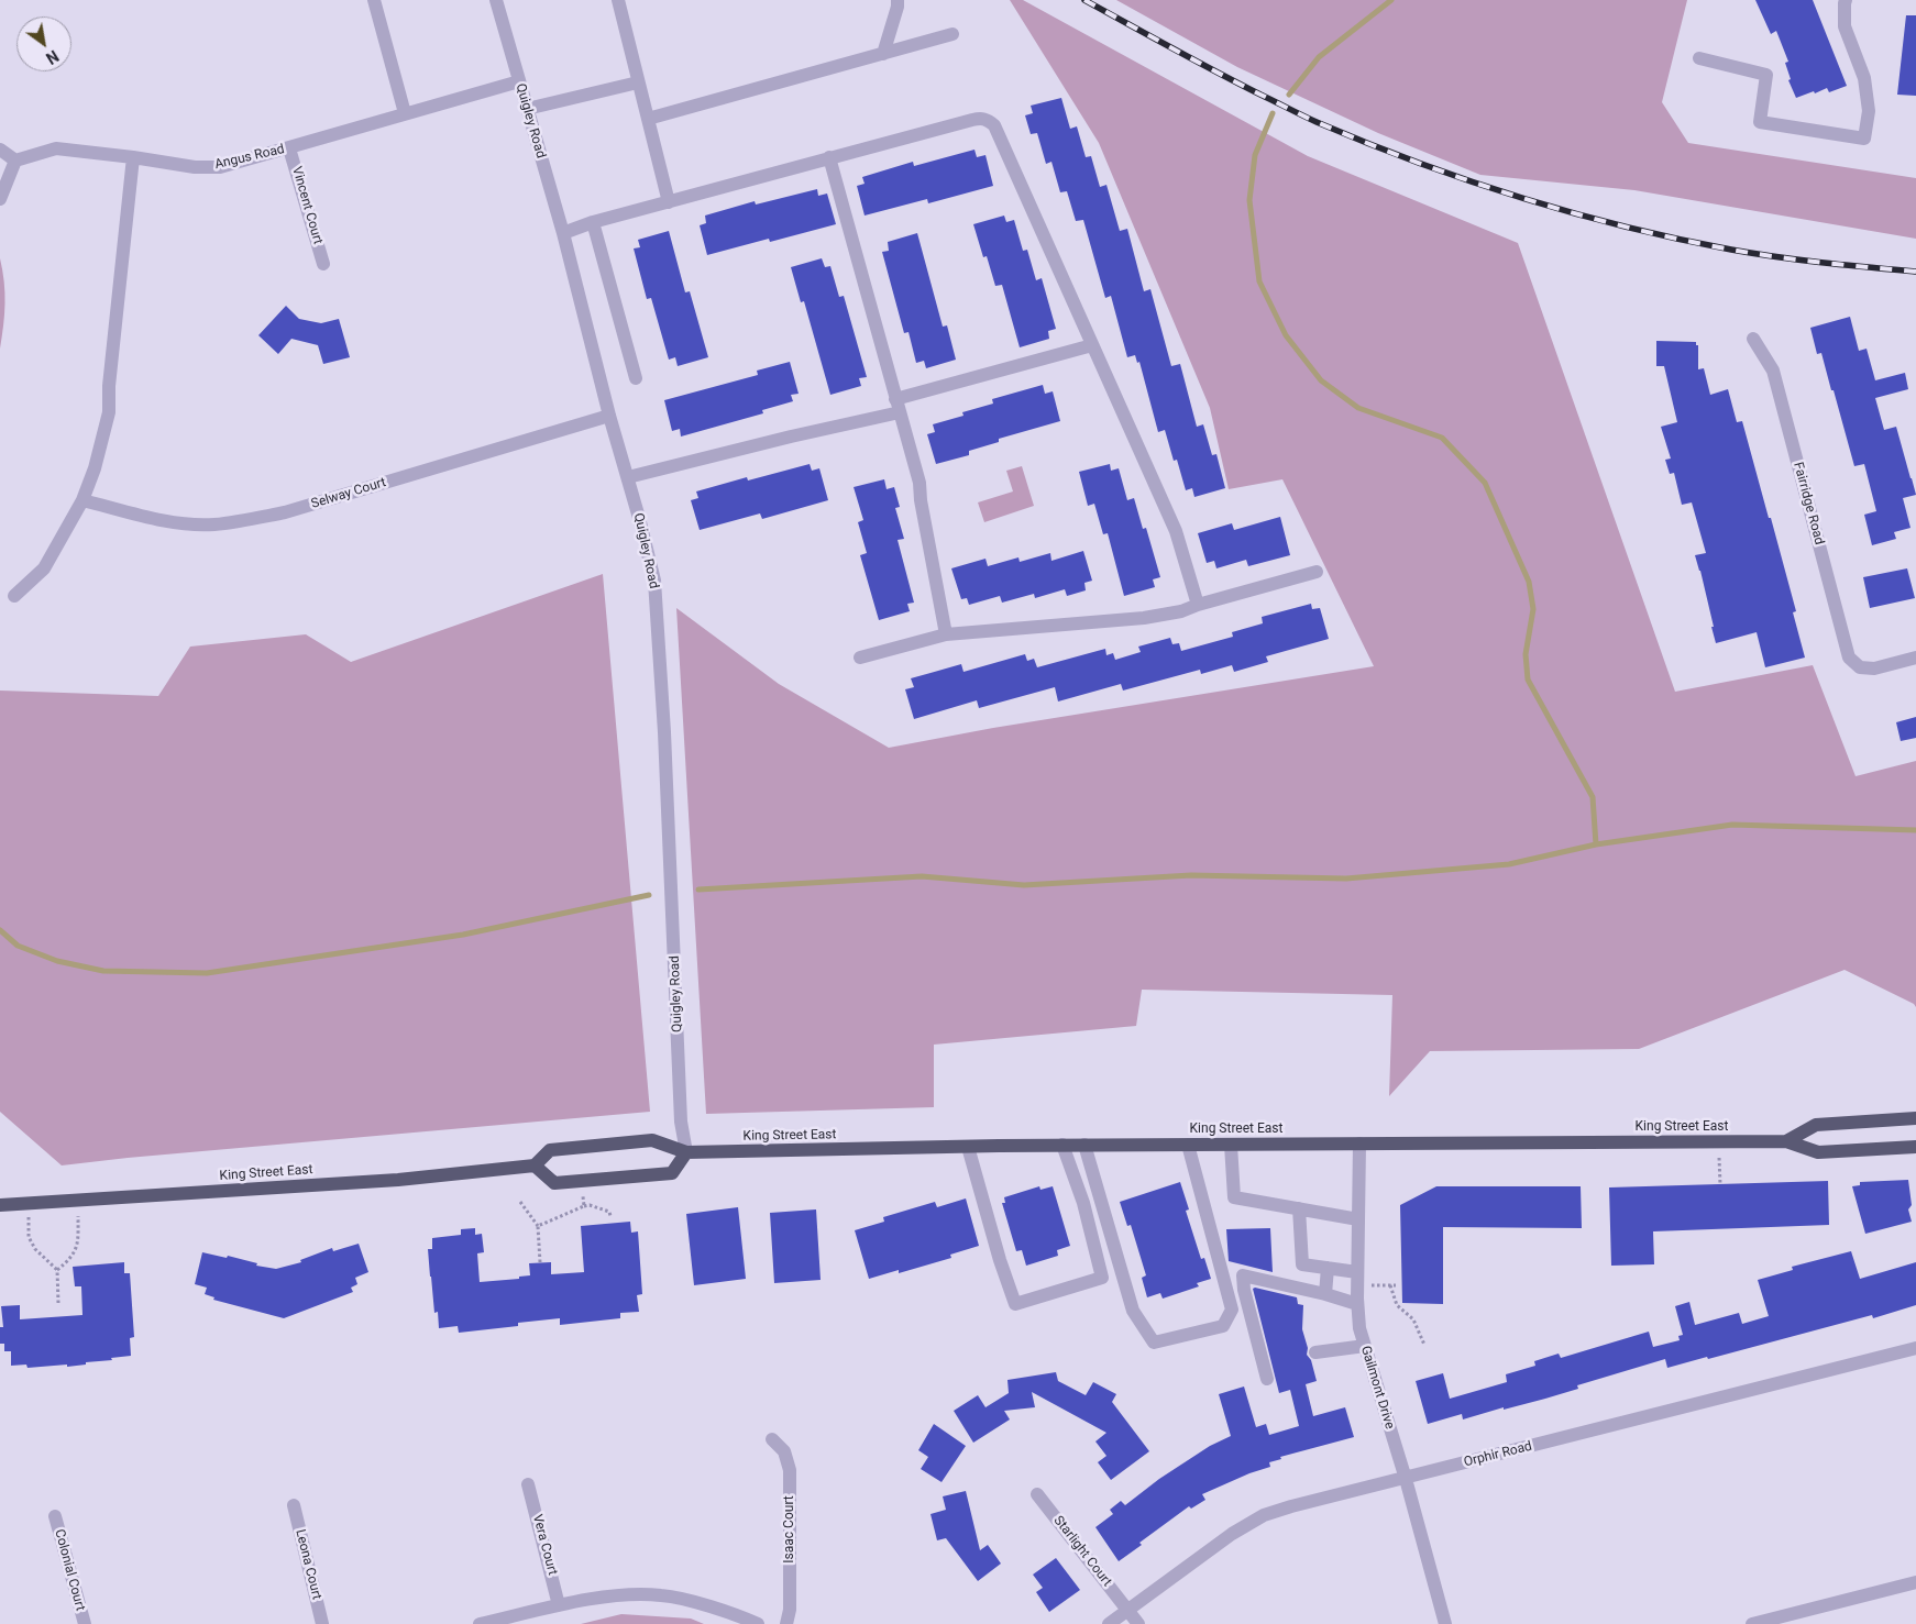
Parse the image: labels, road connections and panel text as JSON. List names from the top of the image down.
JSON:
{
  "streets": {
    "main road": ["King Street East"],
    "street": [
      "Quigley Road",
      "Angus Road",
      "Vincent Court",
      "Selway Court",
      "Fairridge Road",
      "Gailmont Drive",
      "Orphir Road",
      "Isaac Court",
      "Vera Court",
      "Starlight Court",
      "Leona Court",
      "Colonial Court"
    ]
  },
  "crossings": [
    ["Quigley Road", "Angus Road"],
    ["Quigley Road", "Selway Court"],
    ["Quigley Road", "King Street East"],
    ["Angus Road", "Vincent Court"],
    ["King Street East", "Gailmont Drive"],
    ["Gailmont Drive", "Orphir Road"],
    ["Orphir Road", "Starlight Court"]
  ],
  "north": "bottom right"
}
